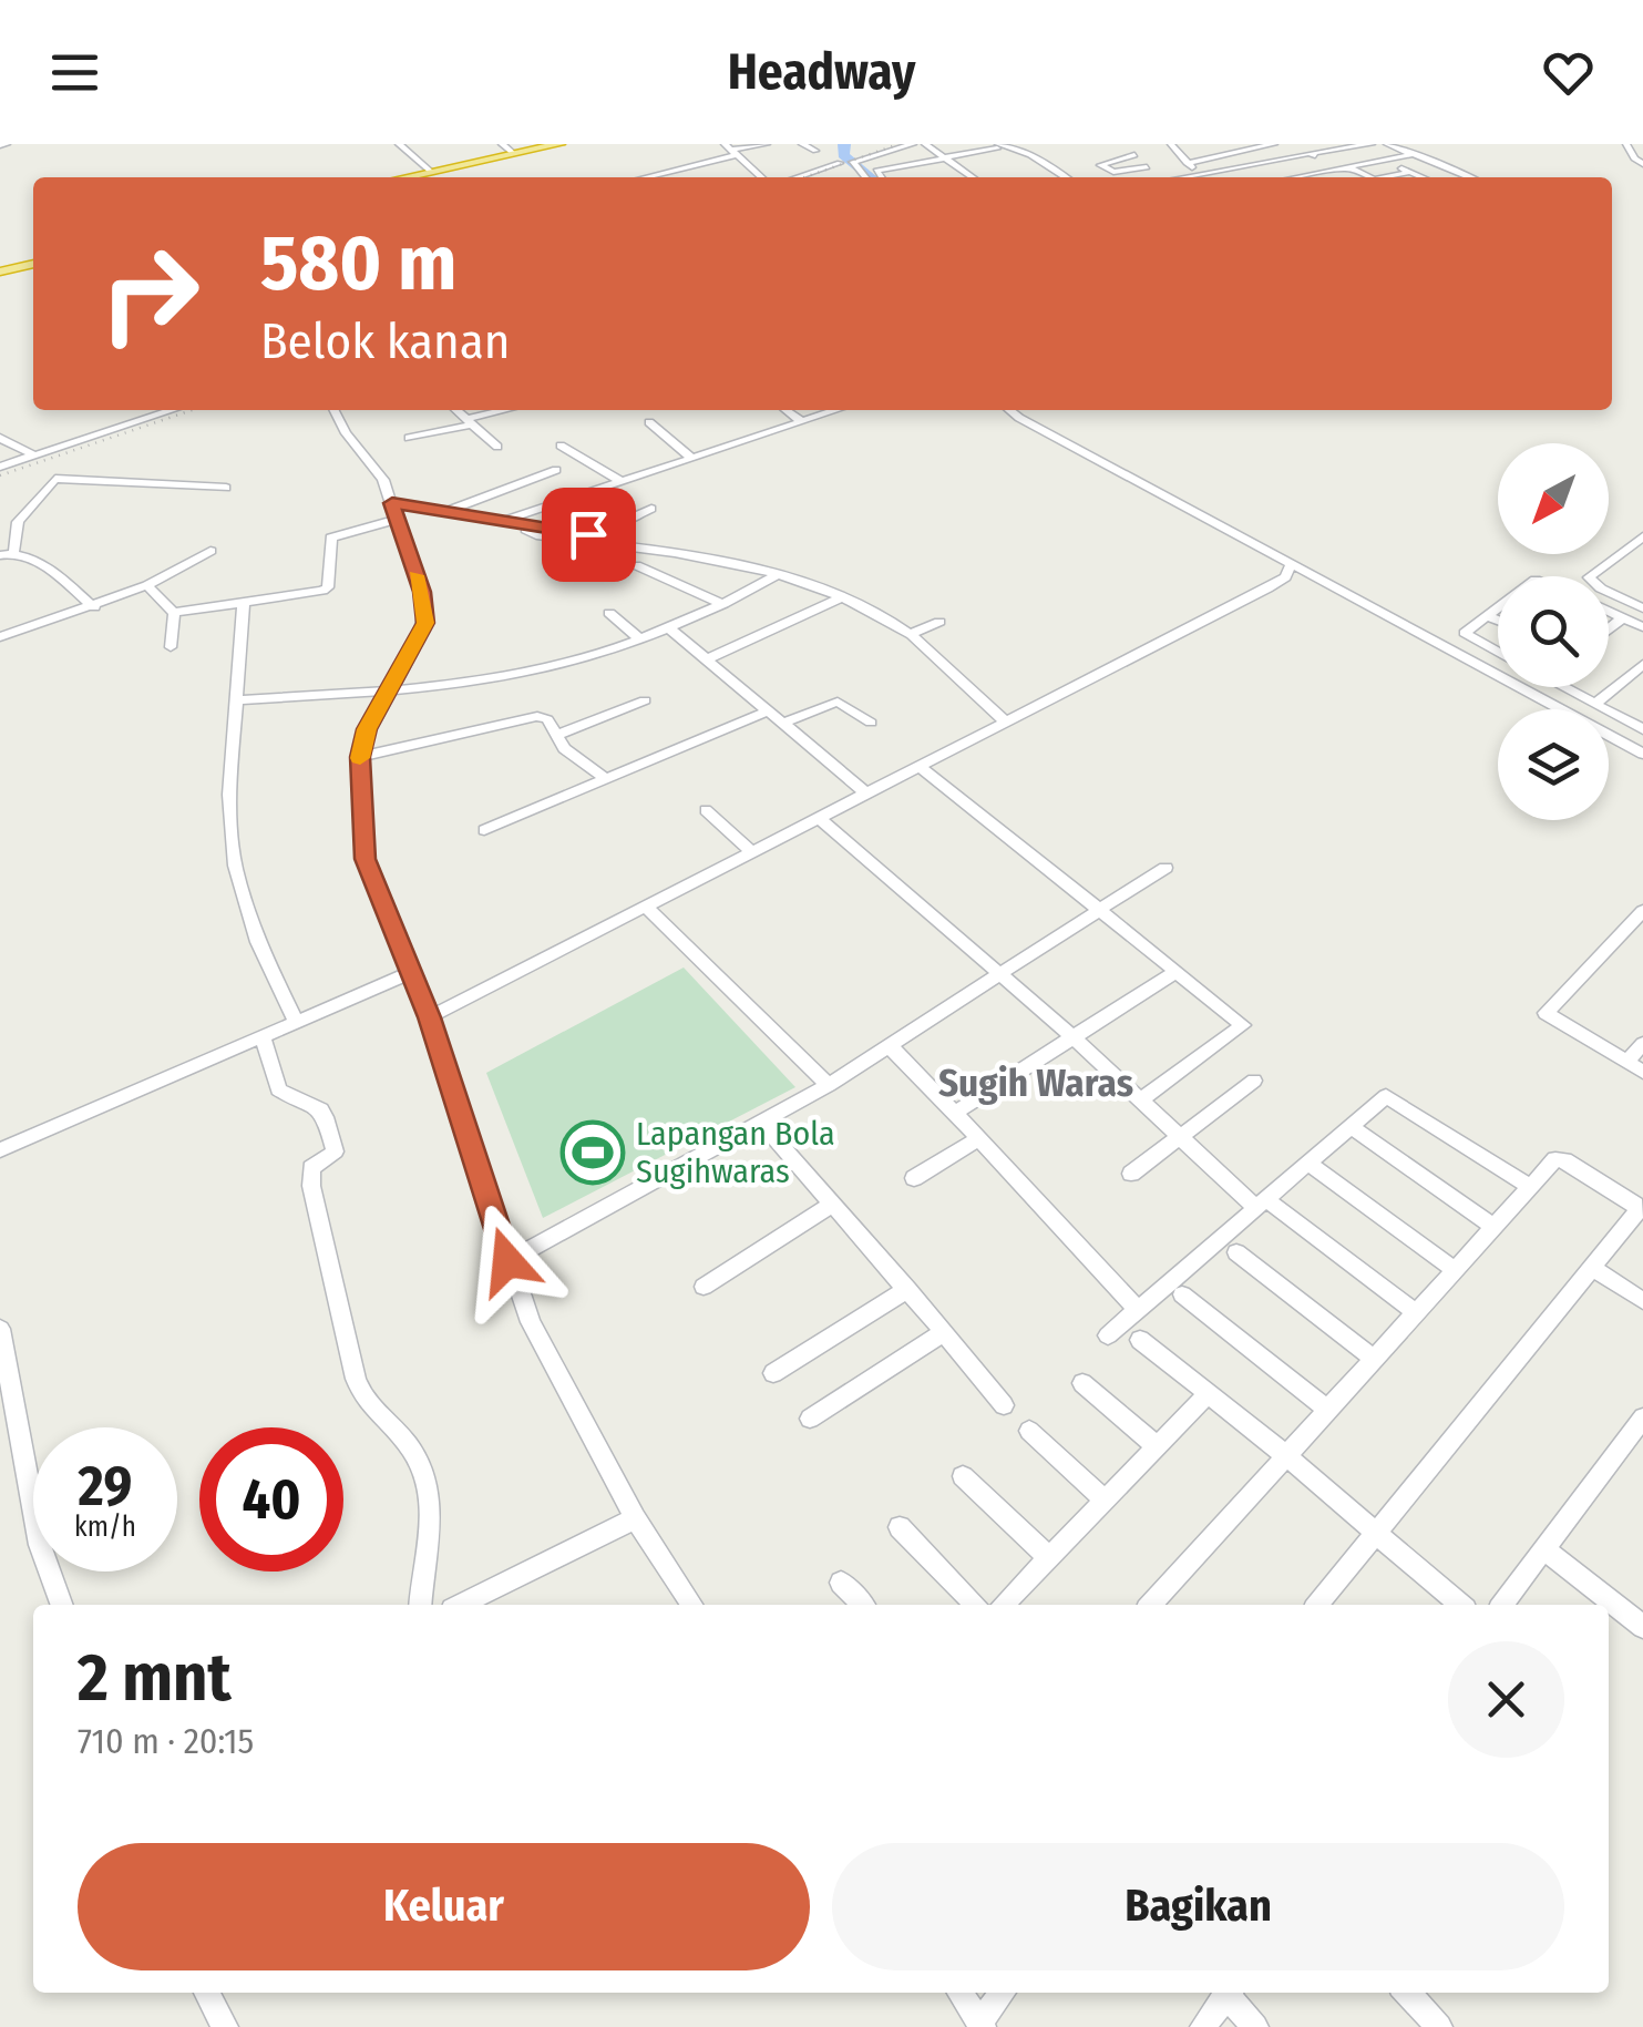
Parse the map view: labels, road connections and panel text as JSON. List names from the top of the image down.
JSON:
{
  "districts": ["Sugih Waras"],
  "places": {
    "sports": ["Lapangan Bola Sugihwaras"]
  },
  "north": "bottom left",
  "page": {
    "header": "Headway",
    "turn": ["580 m", "Belok kanan"],
    "speed": "29 km/h",
    "limit": "40",
    "heading": ["2 mnt", "710 m · 20:15"],
    "buttons": ["Keluar", "Bagikan"]
  }
}
